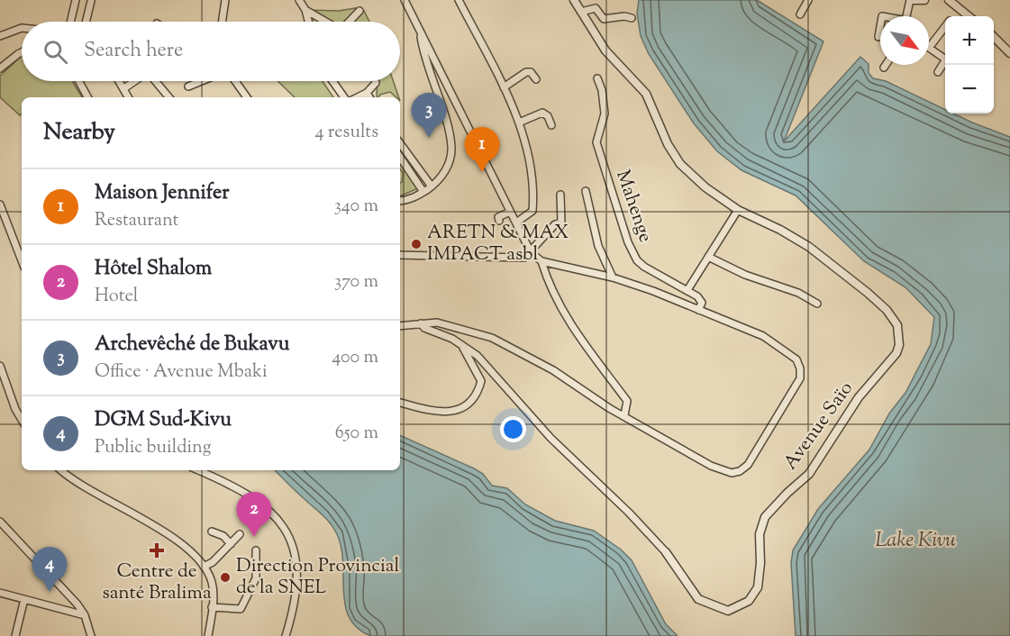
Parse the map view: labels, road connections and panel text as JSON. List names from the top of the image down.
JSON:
{
  "streets": {
    "street": ["Mahenge", "Avenue Saïo"]
  },
  "water": ["Lake Kivu"],
  "places": {
    "other": ["ARETN & MAX IMPACT asbl", "Direction Provincial de la SNEL"],
    "health": ["Centre de santé Bralima"]
  },
  "north": "bottom right",
  "page": {
    "map_buttons": ["+", "−"],
    "search": "Search here",
    "pins": [
      "3",
      "1",
      "2",
      "4"
    ],
    "heading": ["Nearby", "4 results"],
    "list": [
      {
        "mark": "1",
        "name": "Maison Jennifer",
        "note": "Restaurant",
        "value": "340 m"
      },
      {
        "mark": "2",
        "name": "Hôtel Shalom",
        "note": "Hotel",
        "value": "370 m"
      },
      {
        "mark": "3",
        "name": "Archevêché de Bukavu",
        "note": "Office · Avenue Mbaki",
        "value": "400 m"
      },
      {
        "mark": "4",
        "name": "DGM Sud-Kivu",
        "note": "Public building",
        "value": "650 m"
      }
    ]
  }
}
